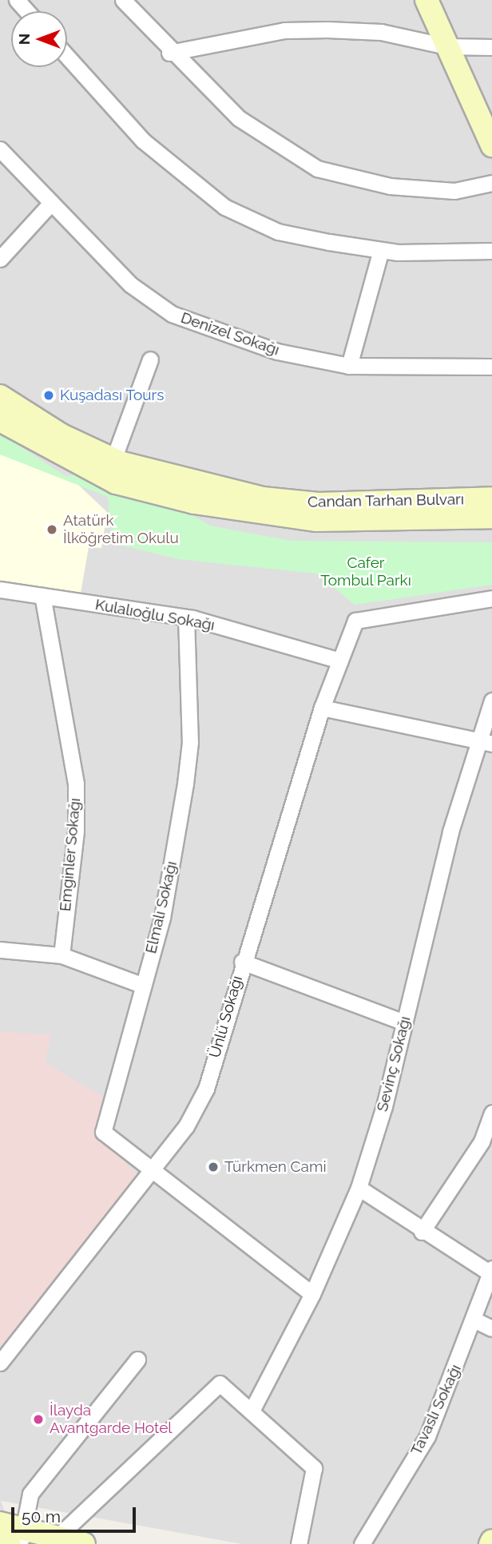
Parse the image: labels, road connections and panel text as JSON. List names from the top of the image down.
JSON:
{
  "streets": {
    "main road": ["Candan Tarhan Bulvarı"],
    "street": [
      "Denizel Sokağı",
      "Kulalıoğlu Sokağı",
      "Emginler Sokağı",
      "Elmalı Sokağı",
      "Ünlü Sokağı",
      "Sevinç Sokağı",
      "Tavaslı Sokağı"
    ]
  },
  "crossings": [
    ["Kulalıoğlu Sokağı", "Emginler Sokağı"],
    ["Kulalıoğlu Sokağı", "Elmalı Sokağı"],
    ["Kulalıoğlu Sokağı", "Ünlü Sokağı"],
    ["Elmalı Sokağı", "Ünlü Sokağı"]
  ],
  "parks": ["Cafer Tombul Parkı"],
  "places": [
    "Kuşadası Tours",
    "Atatürk İlköğretim Okulu",
    "Türkmen Cami",
    "İlayda Avantgarde Hotel"
  ],
  "scale_bar": "50 m",
  "north": "left"
}
